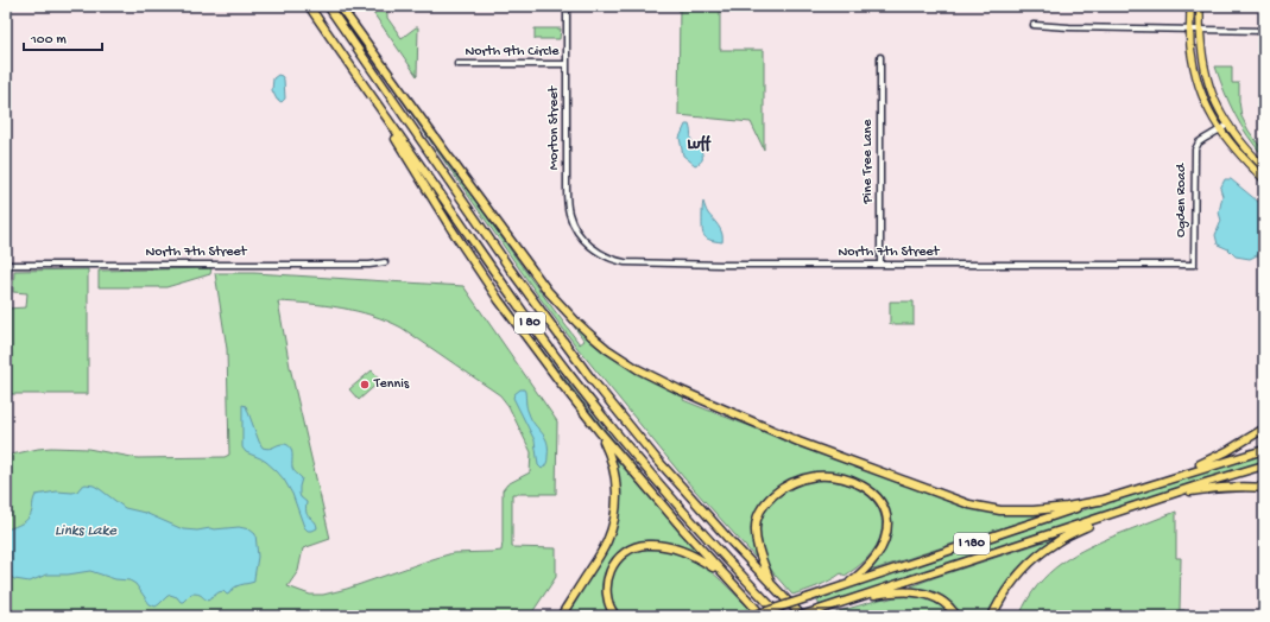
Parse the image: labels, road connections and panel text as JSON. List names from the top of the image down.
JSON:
{
  "streets": {
    "highway": ["I 80", "I 180"],
    "street": [
      "North 9th Circle",
      "Morton Street",
      "Pine Tree Lane",
      "Ogden Road",
      "North 7th Street"
    ]
  },
  "crossings": [
    ["North 9th Circle", "Morton Street"],
    ["Morton Street", "North 7th Street"],
    ["Pine Tree Lane", "North 7th Street"],
    ["Ogden Road", "North 7th Street"],
    ["I 80", "I 180"]
  ],
  "districts": ["Luff"],
  "water": ["Links Lake"],
  "places": ["Tennis"],
  "scale_bar": "100 m"
}
